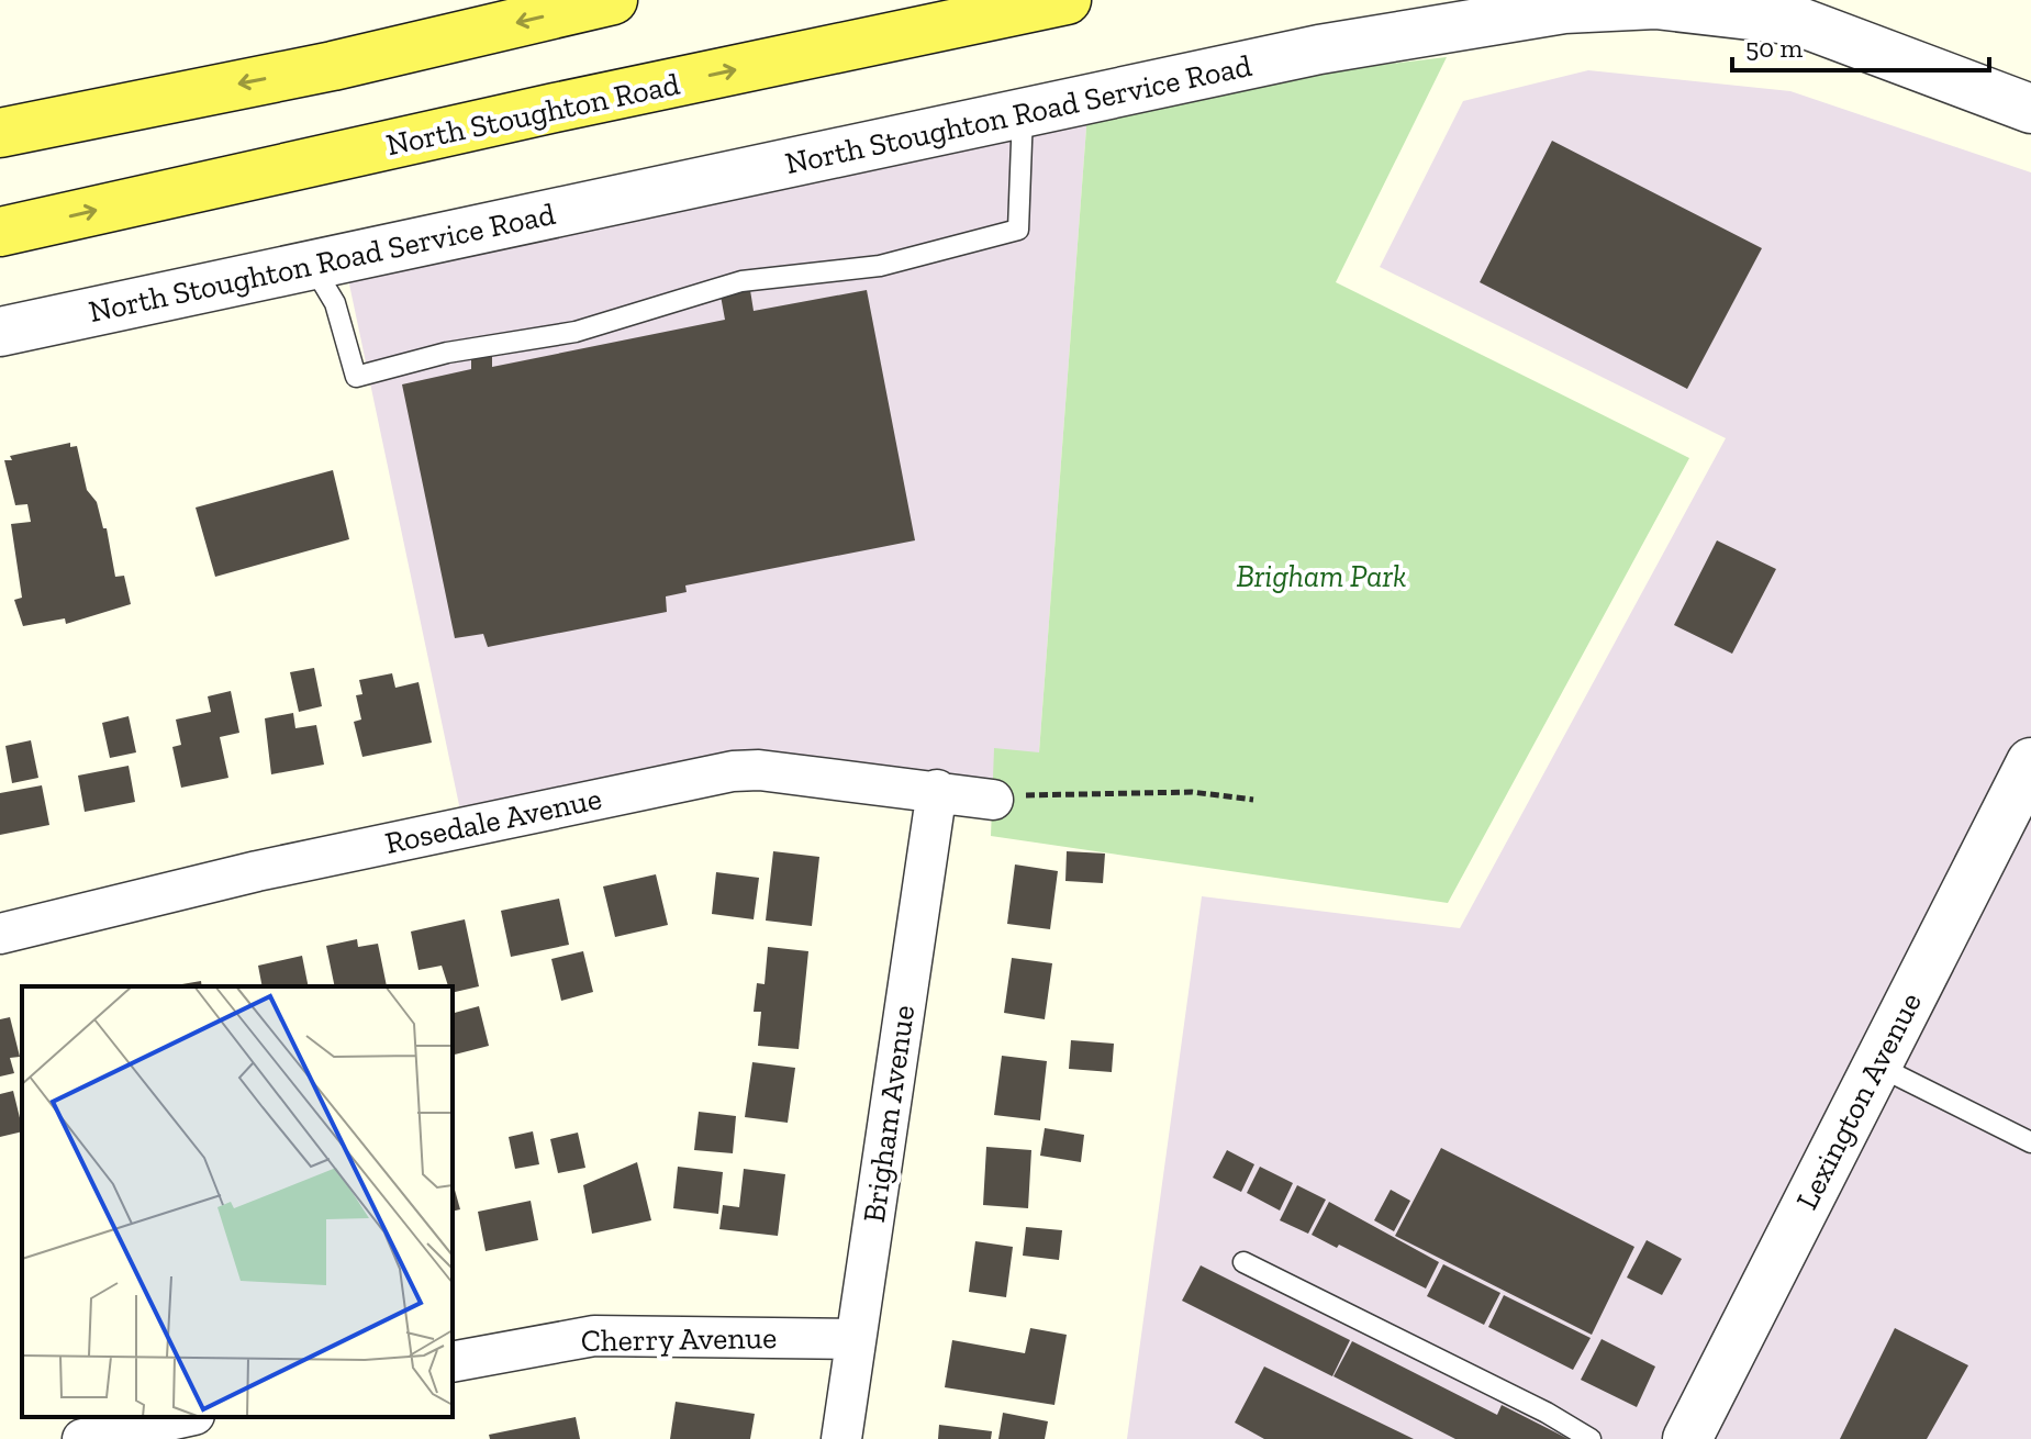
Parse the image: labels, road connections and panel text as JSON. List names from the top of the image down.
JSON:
{
  "streets": {
    "main road": ["North Stoughton Road"],
    "street": [
      "North Stoughton Road Service Road",
      "Rosedale Avenue",
      "Lexington Avenue",
      "Brigham Avenue",
      "Cherry Avenue"
    ]
  },
  "crossings": [
    ["Rosedale Avenue", "Brigham Avenue"],
    ["Brigham Avenue", "Cherry Avenue"]
  ],
  "parks": ["Brigham Park"],
  "scale_bar": "50 m"
}
